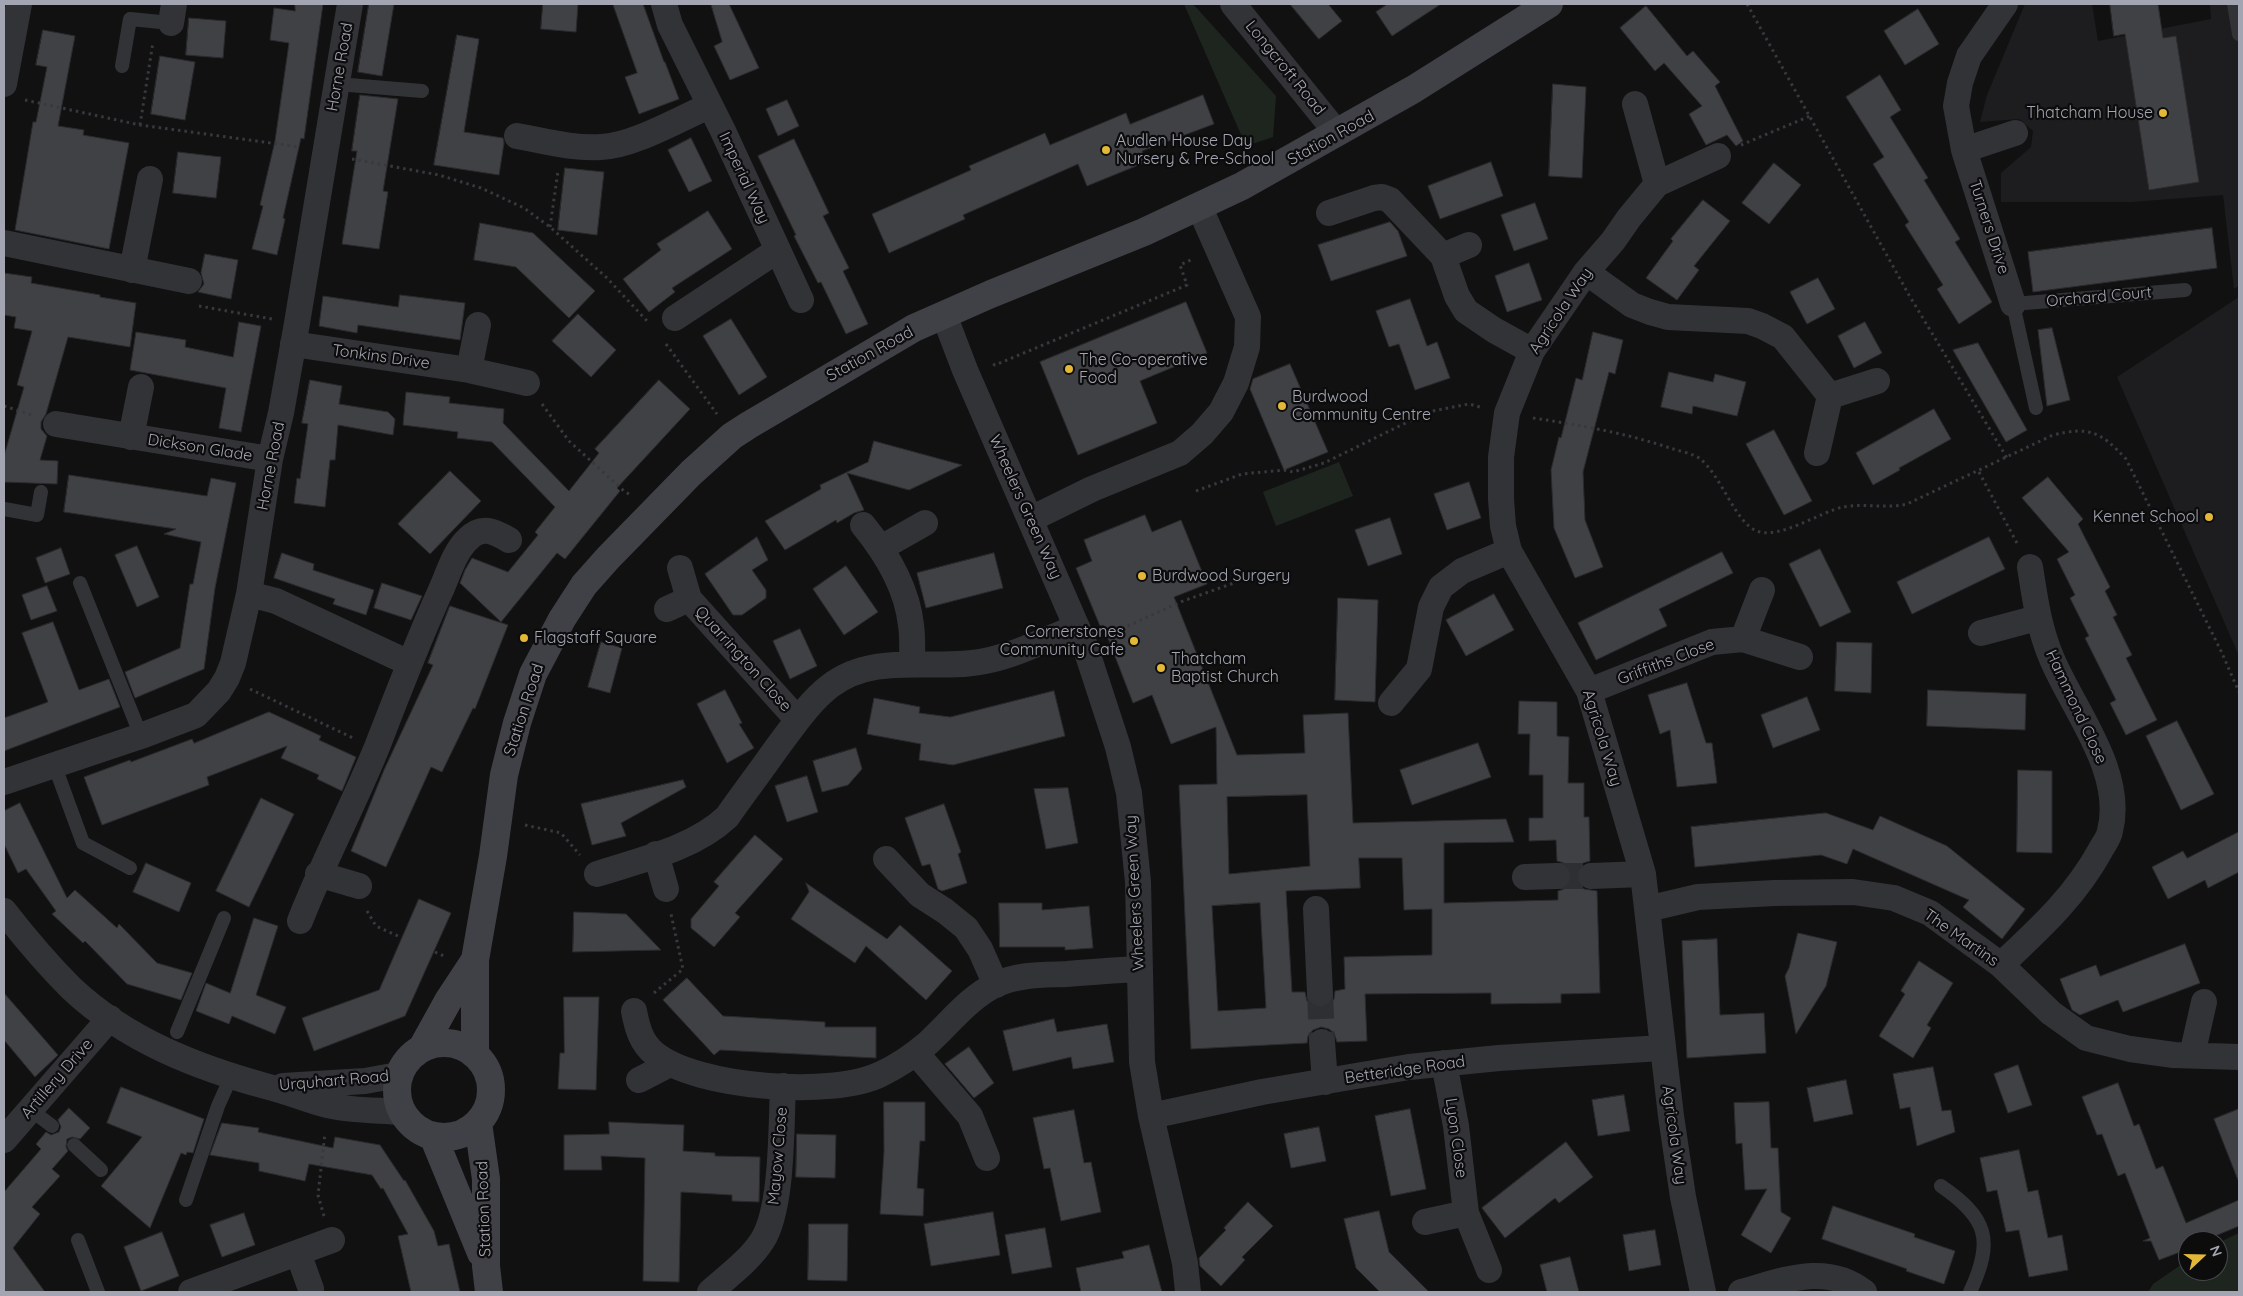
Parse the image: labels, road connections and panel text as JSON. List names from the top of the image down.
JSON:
{
  "streets": {
    "street": [
      "Horne Road",
      "Longcroft Road",
      "Station Road",
      "Imperial Way",
      "Turners Drive",
      "Agricola Way",
      "Tonkins Drive",
      "Dickson Glade",
      "Wheelers Green Way",
      "Quarrington Close",
      "Griffiths Close",
      "Hammond Close",
      "The Martins",
      "Betteridge Road",
      "Artillery Drive",
      "Urquhart Road",
      "Lyon Close",
      "Mayow Close"
    ],
    "lane": ["Orchard Court"]
  },
  "crossings": [
    ["Horne Road", "Tonkins Drive"],
    ["Horne Road", "Dickson Glade"],
    ["Longcroft Road", "Station Road"],
    ["Station Road", "Wheelers Green Way"],
    ["Station Road", "Urquhart Road"],
    ["Turners Drive", "Orchard Court"],
    ["Agricola Way", "Griffiths Close"],
    ["Agricola Way", "The Martins"],
    ["Agricola Way", "Betteridge Road"],
    ["Wheelers Green Way", "Quarrington Close"],
    ["Wheelers Green Way", "Betteridge Road"],
    ["Hammond Close", "The Martins"],
    ["Betteridge Road", "Lyon Close"],
    ["Artillery Drive", "Urquhart Road"]
  ],
  "places": [
    "Thatcham House",
    "Audlen House Day Nursery & Pre-School",
    "The Co-operative Food",
    "Burdwood Community Centre",
    "Kennet School",
    "Burdwood Surgery",
    "Flagstaff Square",
    "Cornerstones Community Cafe",
    "Thatcham Baptist Church"
  ],
  "north": "right"
}
